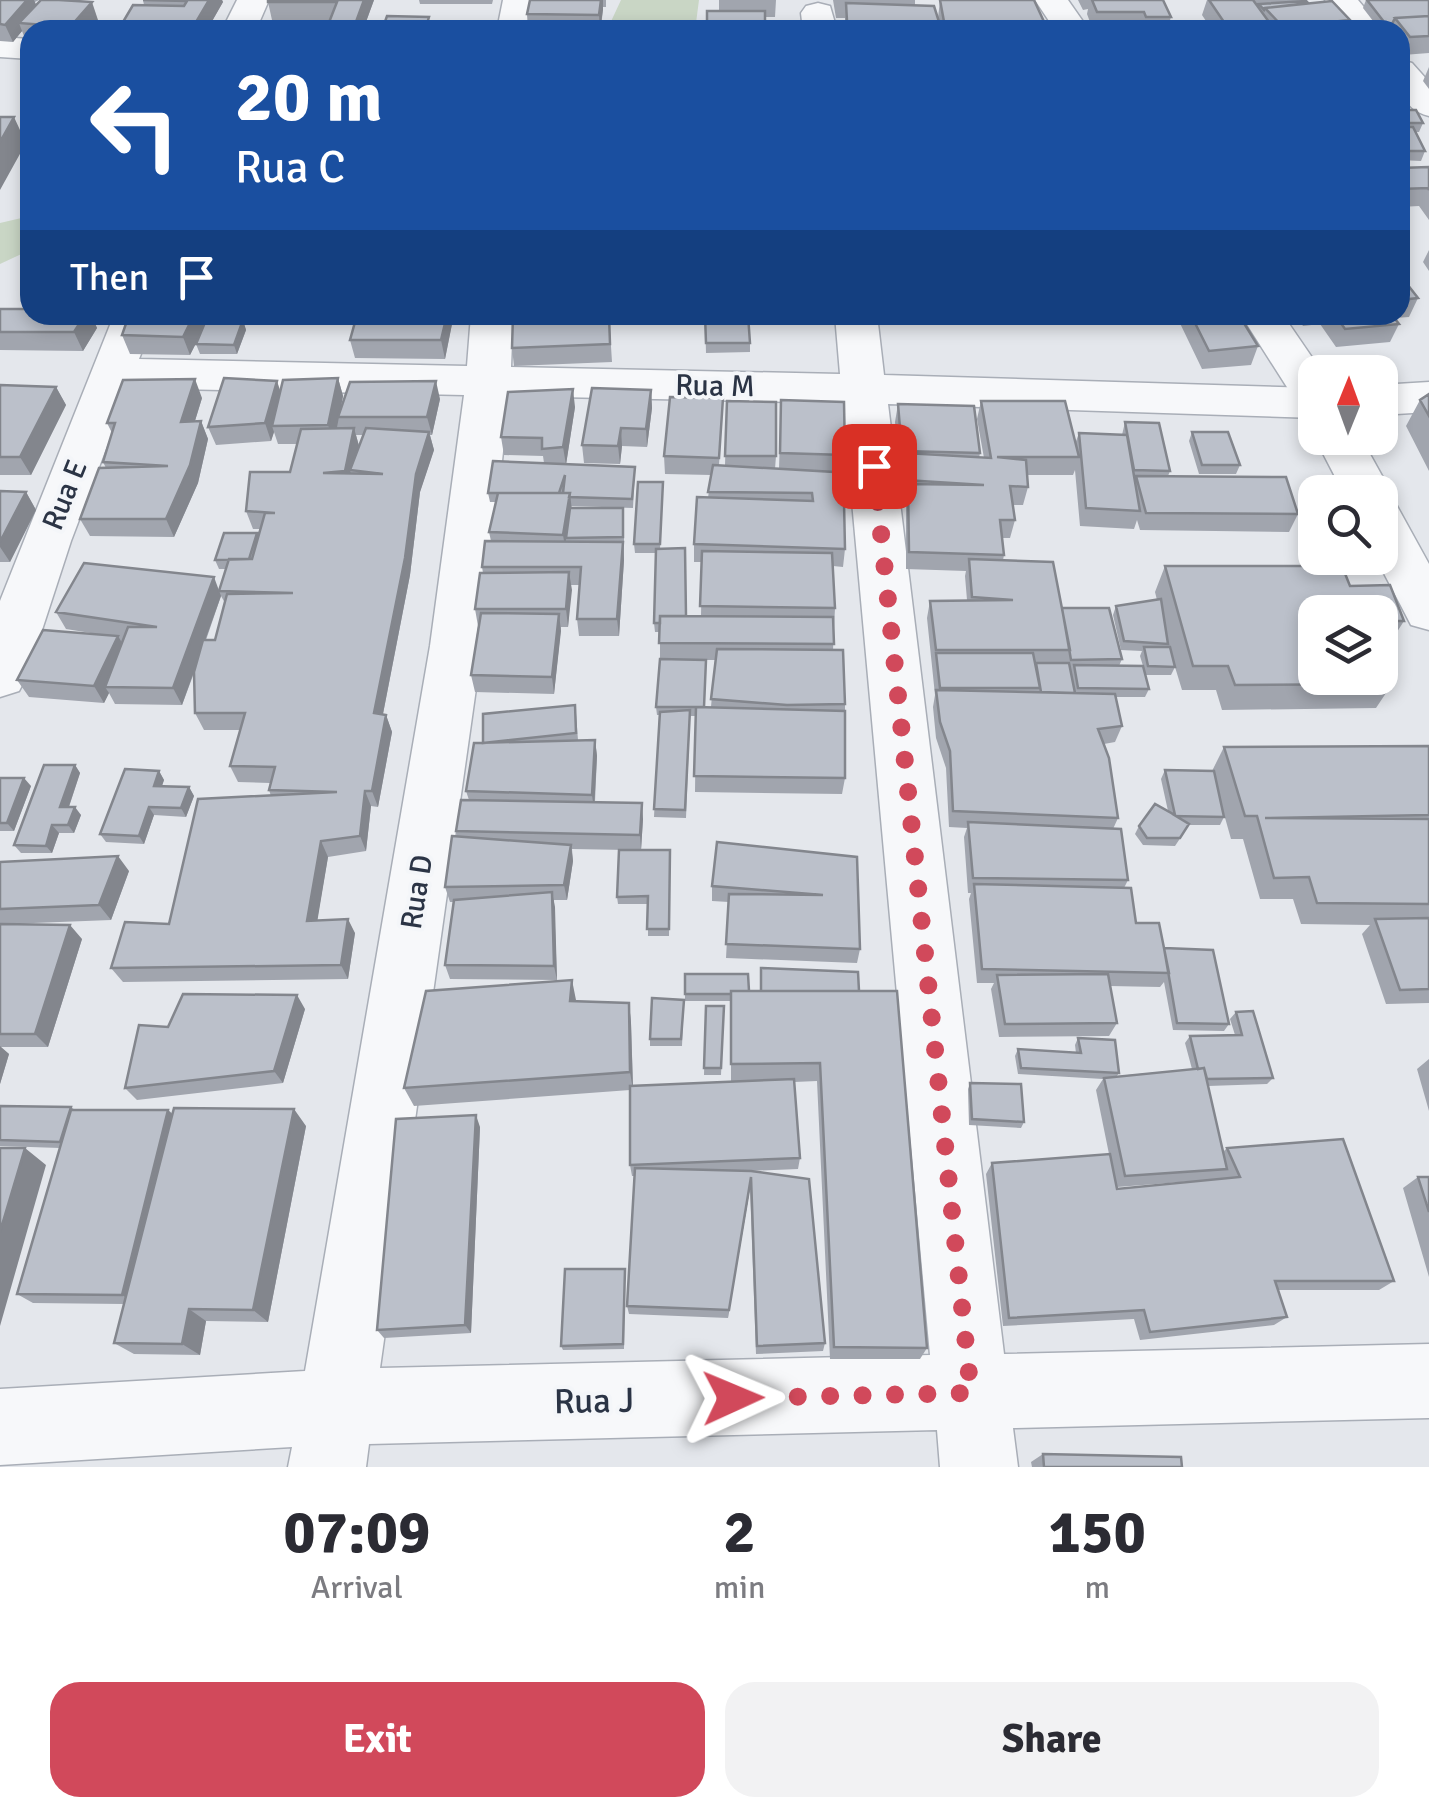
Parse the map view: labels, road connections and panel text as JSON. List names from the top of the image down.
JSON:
{
  "streets": {
    "street": [
      "Rua M",
      "Rua E",
      "Rua D",
      "Rua J"
    ]
  },
  "crossings": [
    ["Rua M", "Rua E"],
    ["Rua M", "Rua D"],
    ["Rua D", "Rua J"]
  ],
  "north": "top",
  "page": {
    "turn": ["20 m", "Rua C"],
    "then": "Then",
    "eta": [
      "07:09",
      "Arrival",
      "2",
      "min",
      "150",
      "m"
    ],
    "buttons": ["Exit", "Share"]
  }
}
